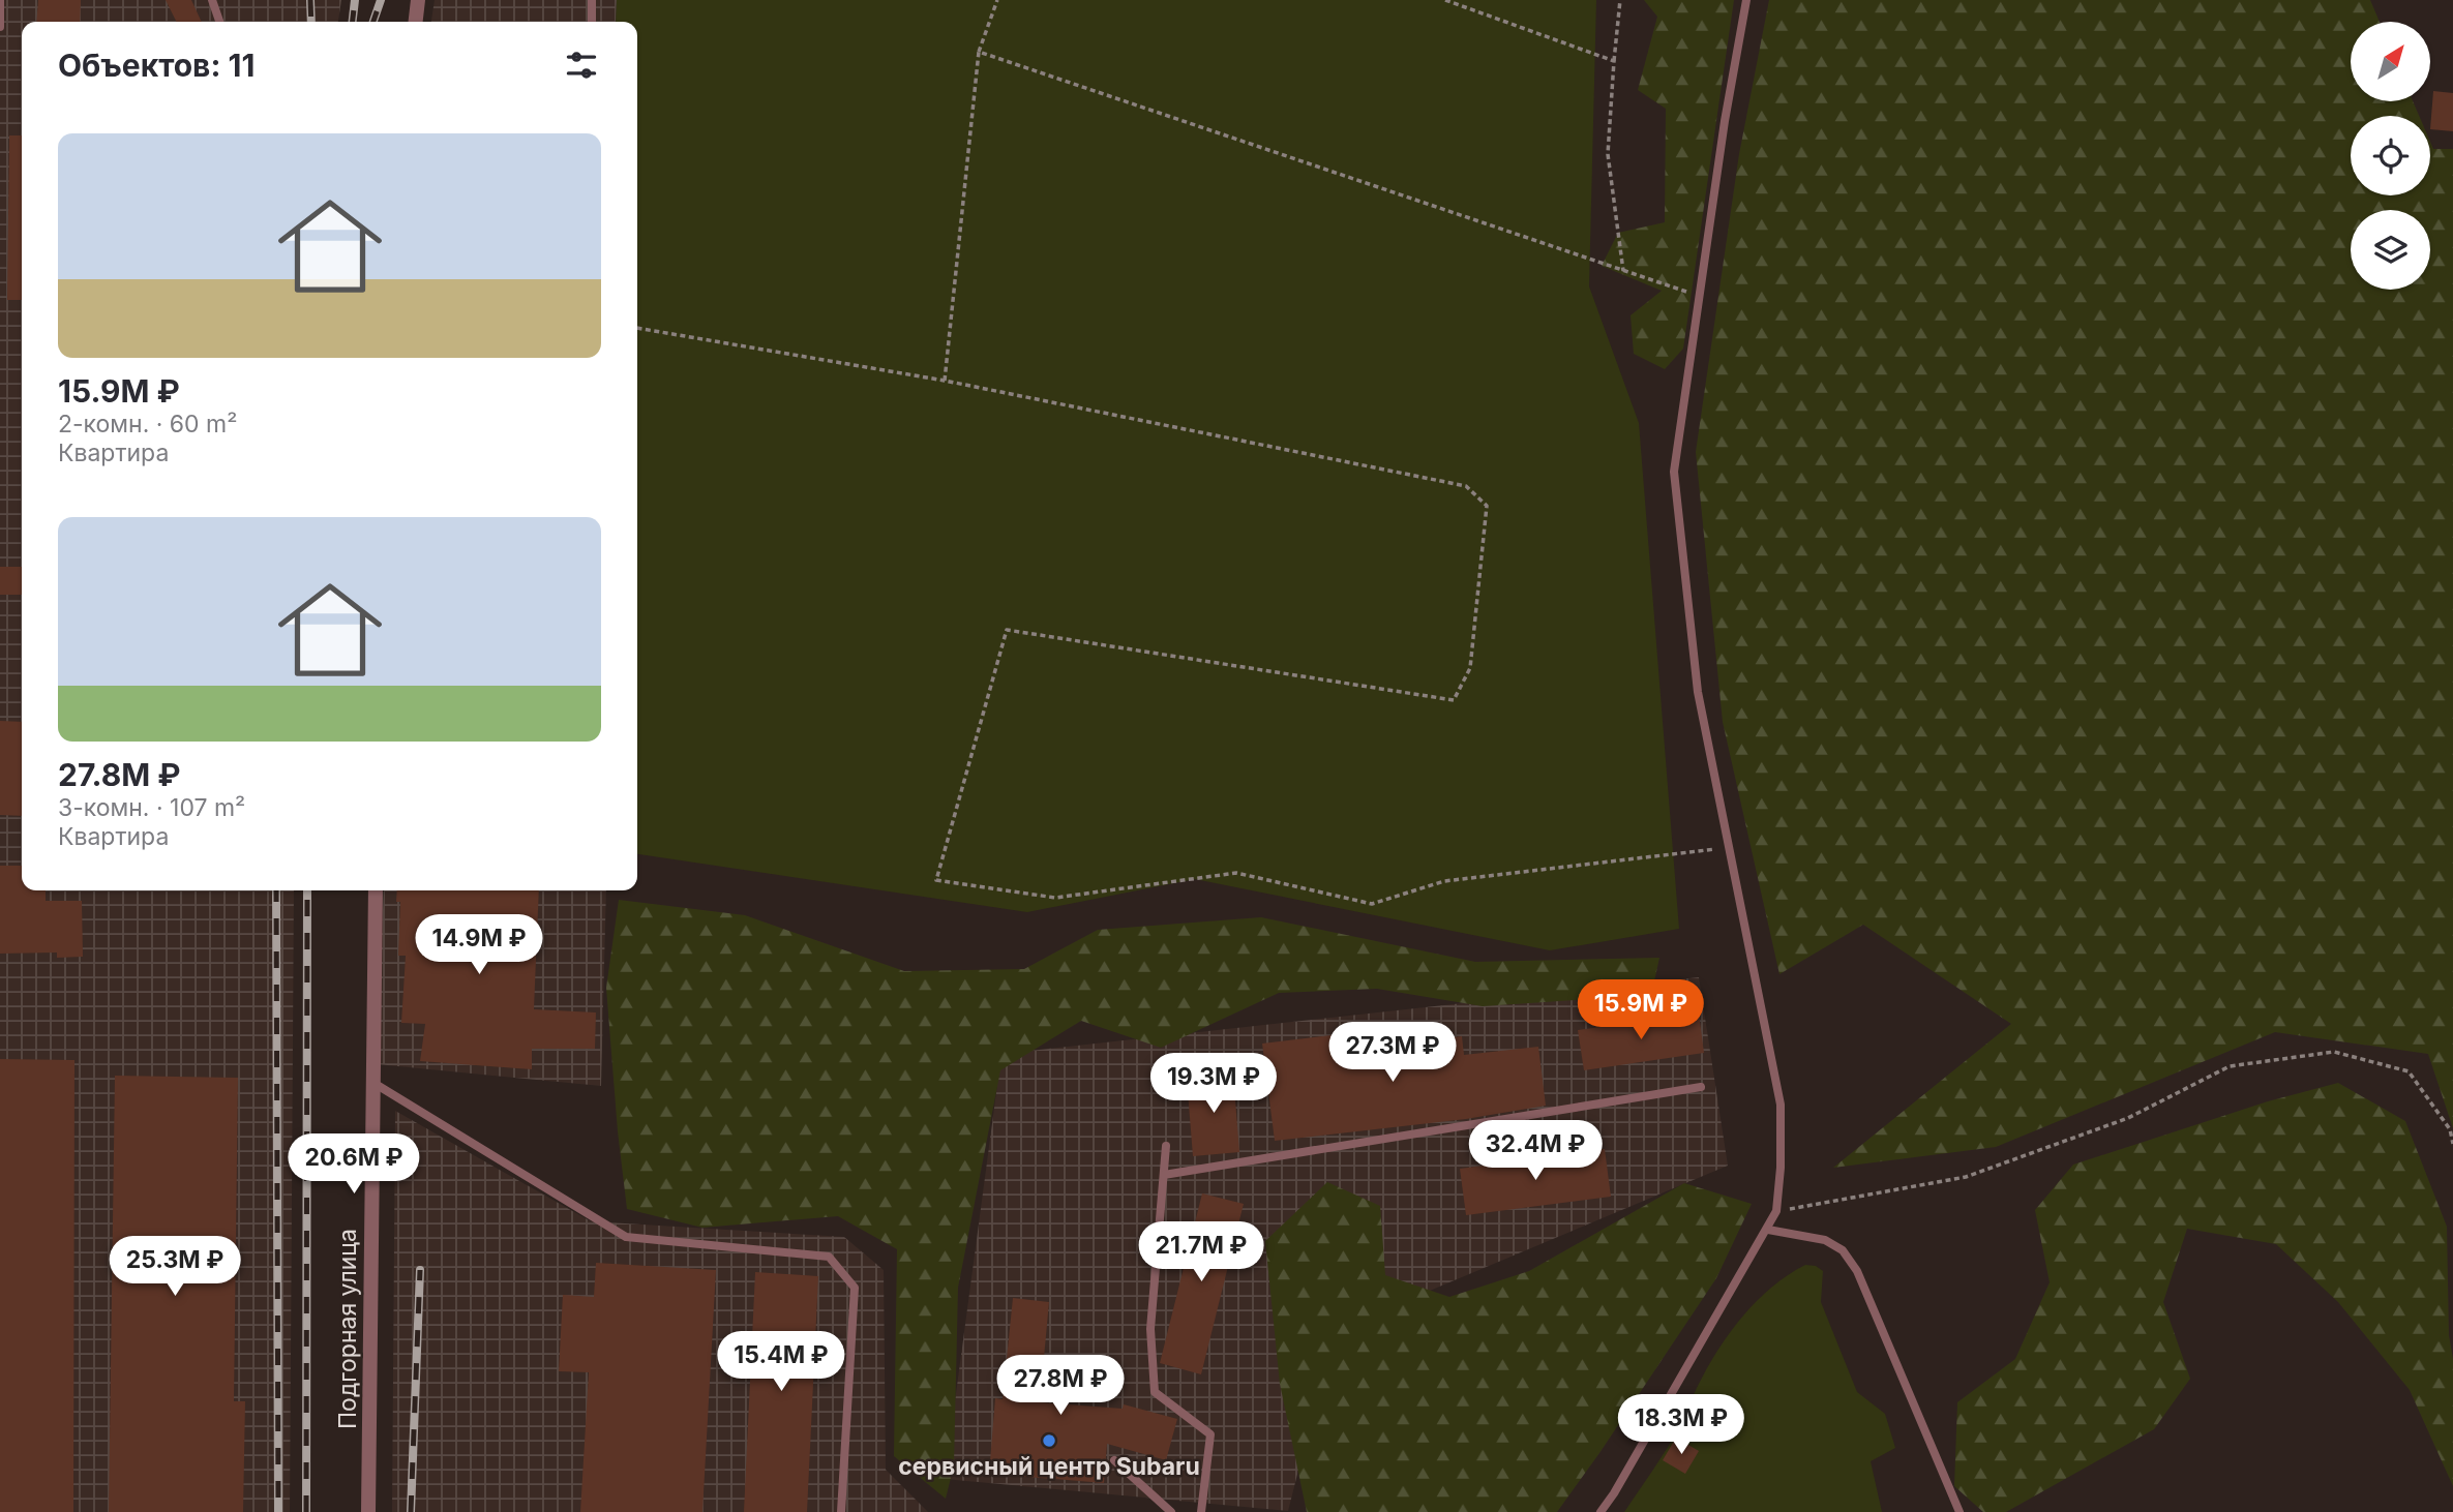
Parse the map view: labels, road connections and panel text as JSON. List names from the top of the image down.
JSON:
{
  "streets": {
    "street": ["Подгорная улица"]
  },
  "places": ["сервисный центр Subaru"],
  "north": "top right",
  "page": {
    "heading": "Объектов: 11",
    "list": [
      {
        "name": "15.9M ₽",
        "note": "2-комн. · 60 m² · Квартира"
      },
      {
        "name": "27.8M ₽",
        "note": "3-комн. · 107 m² · Квартира"
      }
    ],
    "price": [
      "14.9M ₽",
      "15.9M ₽",
      "27.3M ₽",
      "19.3M ₽",
      "32.4M ₽",
      "20.6M ₽",
      "21.7M ₽",
      "25.3M ₽",
      "15.4M ₽",
      "27.8M ₽",
      "18.3M ₽"
    ]
  }
}
